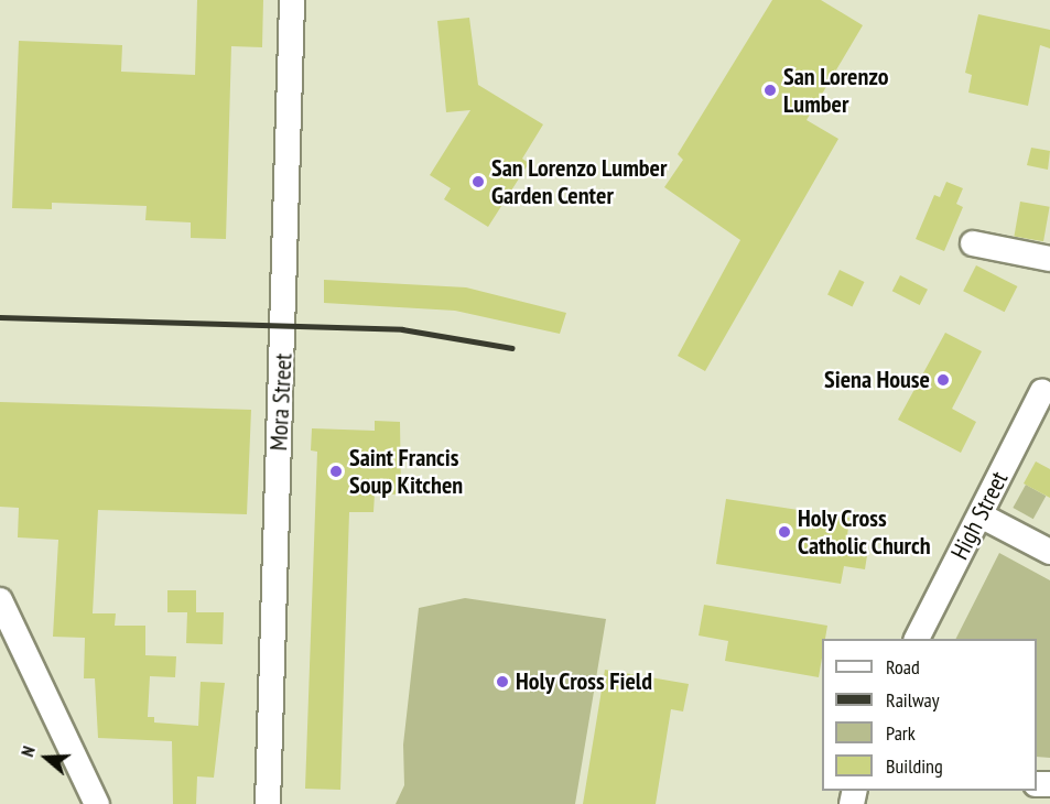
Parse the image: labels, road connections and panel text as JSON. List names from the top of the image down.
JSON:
{
  "streets": {
    "street": ["Mora Street", "High Street"]
  },
  "places": [
    "San Lorenzo Lumber",
    "San Lorenzo Lumber Garden Center",
    "Siena House",
    "Saint Francis Soup Kitchen",
    "Holy Cross Catholic Church",
    "Holy Cross Field"
  ],
  "legend": [
    "Road",
    "Railway",
    "Park",
    "Building"
  ],
  "north": "left"
}
